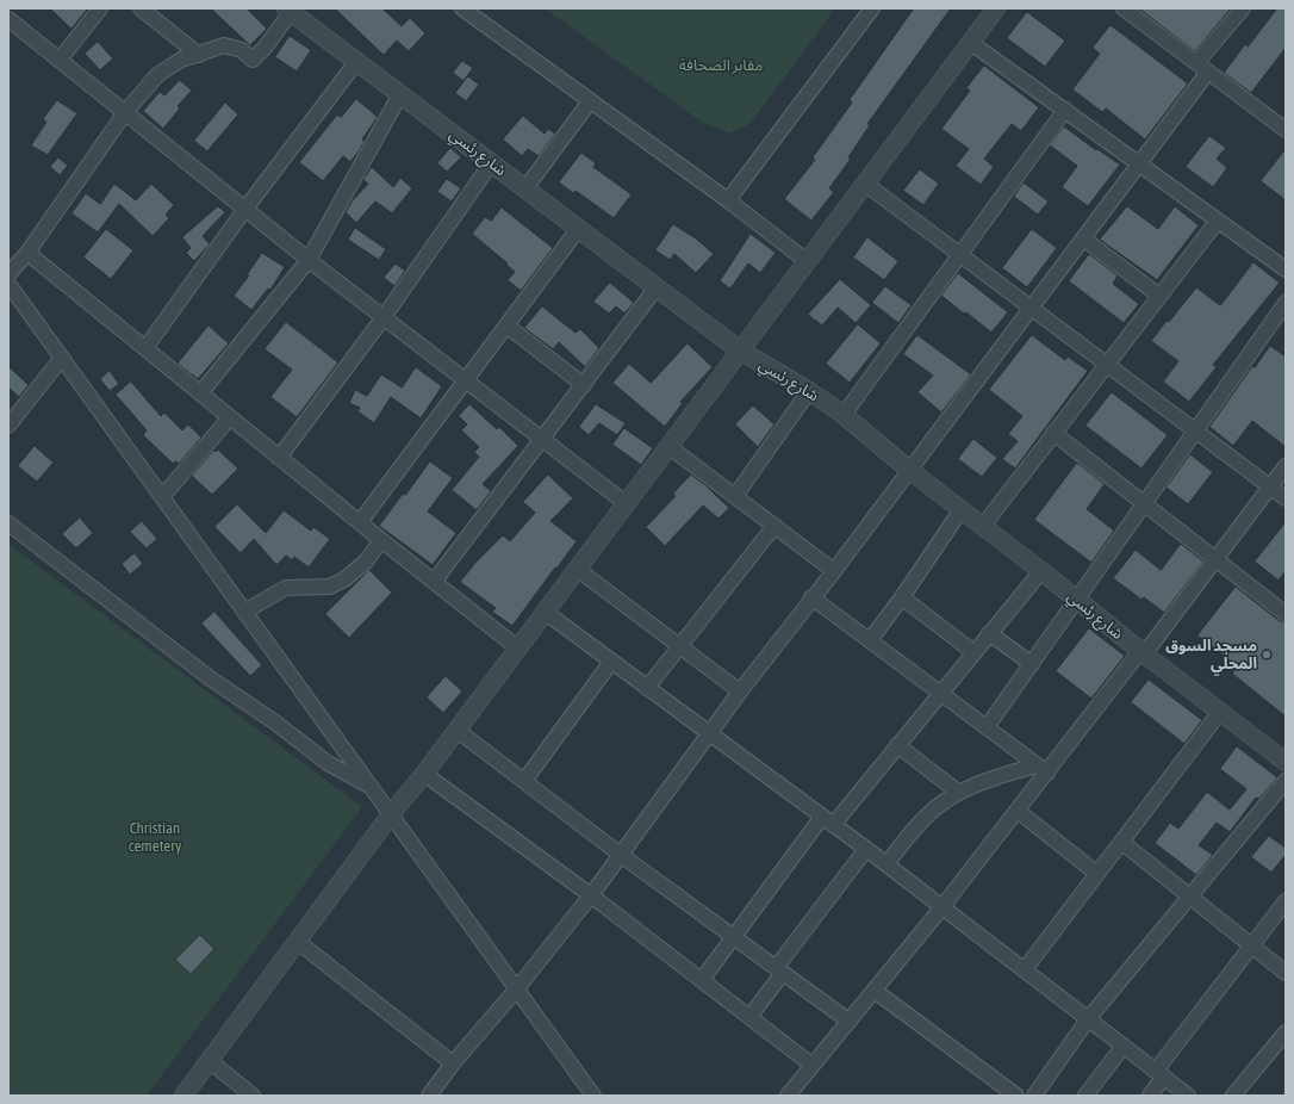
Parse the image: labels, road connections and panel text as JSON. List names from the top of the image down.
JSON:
{
  "streets": {
    "street": ["شارع رئسي"]
  },
  "parks": ["مقابر الصحافة", "Christian cemetery"],
  "places": ["مسجد السوق المحلي"]
}
